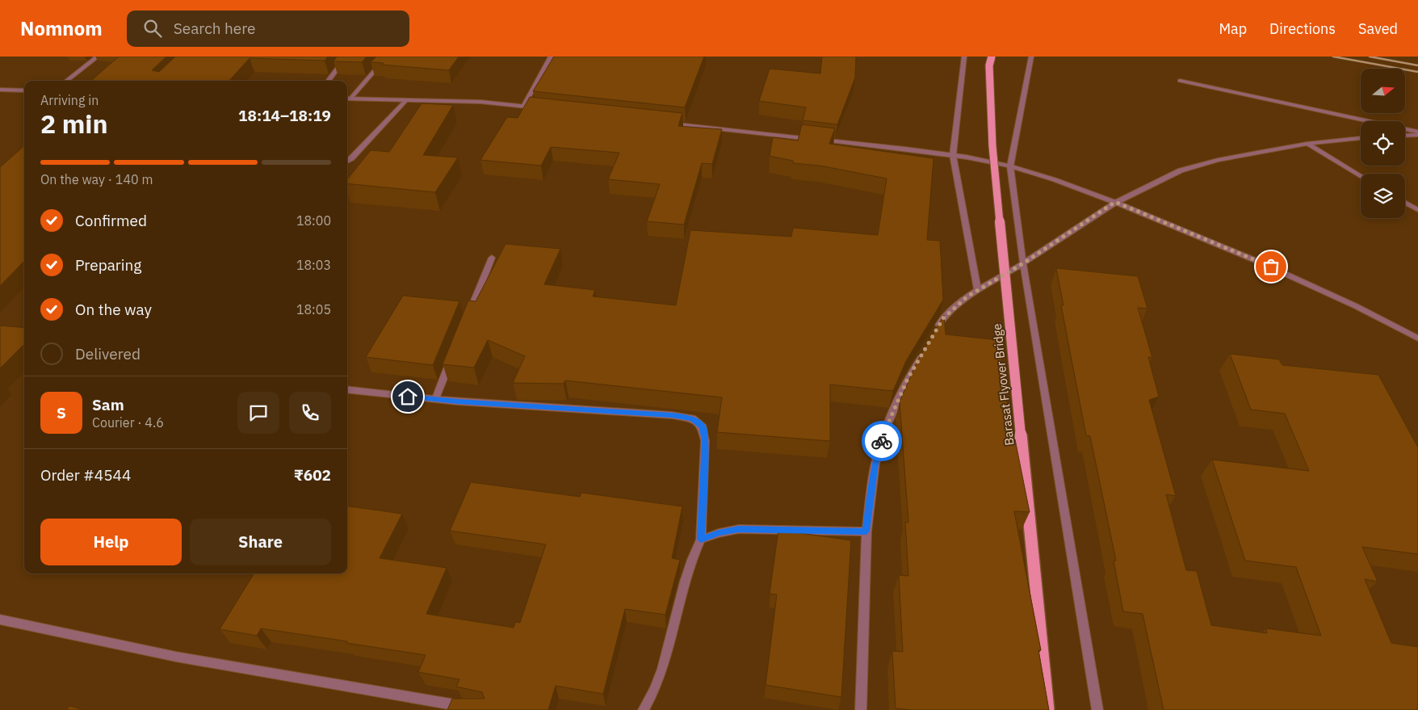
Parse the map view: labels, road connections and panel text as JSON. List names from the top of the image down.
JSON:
{
  "streets": {
    "main road": ["Barasat Flyover Bridge"]
  },
  "north": "right",
  "page": {
    "header": "Nomnom",
    "search": "Search here",
    "nav": ["Map", "Directions", "Saved"],
    "heading": ["2 min", "Arriving in", "18:14–18:19"],
    "panel": [
      "Sam",
      "Courier · 4.6",
      "Order #4544",
      "₹602"
    ],
    "bar": "On the way · 140 m",
    "list": [
      ["Confirmed", "18:00"],
      ["Preparing", "18:03"],
      ["On the way", "18:05"],
      "Delivered"
    ],
    "round": "S",
    "buttons": ["Help", "Share"]
  }
}
